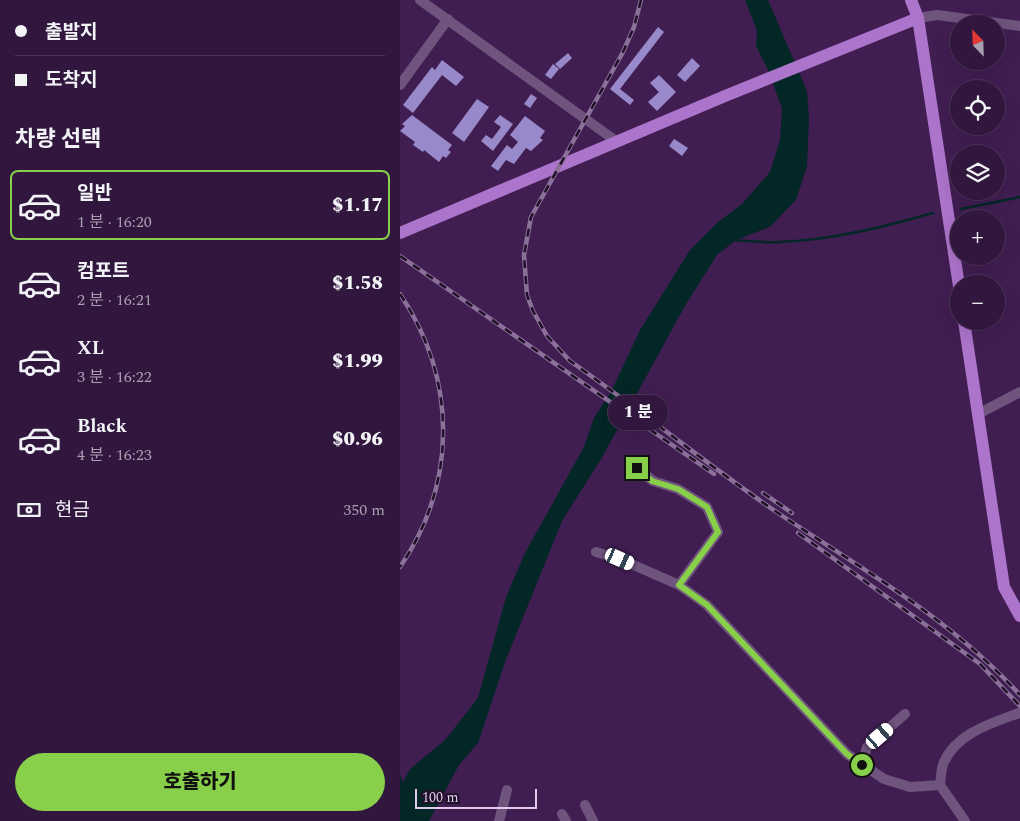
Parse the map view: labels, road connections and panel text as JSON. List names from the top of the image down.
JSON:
{
  "scale_bar": "100 m",
  "north": "top left",
  "page": {
    "banner": ["출발지", "도착지"],
    "map_buttons": ["+", "−"],
    "heading": "차량 선택",
    "list": [
      {
        "name": "일반",
        "note": "1 분 · 16:20",
        "value": "$1.17"
      },
      {
        "name": "컴포트",
        "note": "2 분 · 16:21",
        "value": "$1.58"
      },
      {
        "name": "XL",
        "note": "3 분 · 16:22",
        "value": "$1.99"
      },
      {
        "name": "Black",
        "note": "4 분 · 16:23",
        "value": "$0.96"
      }
    ],
    "bubble": "1 분",
    "pay": ["현금", "350 m"],
    "buttons": "호출하기",
    "scale": "100 m"
  }
}
